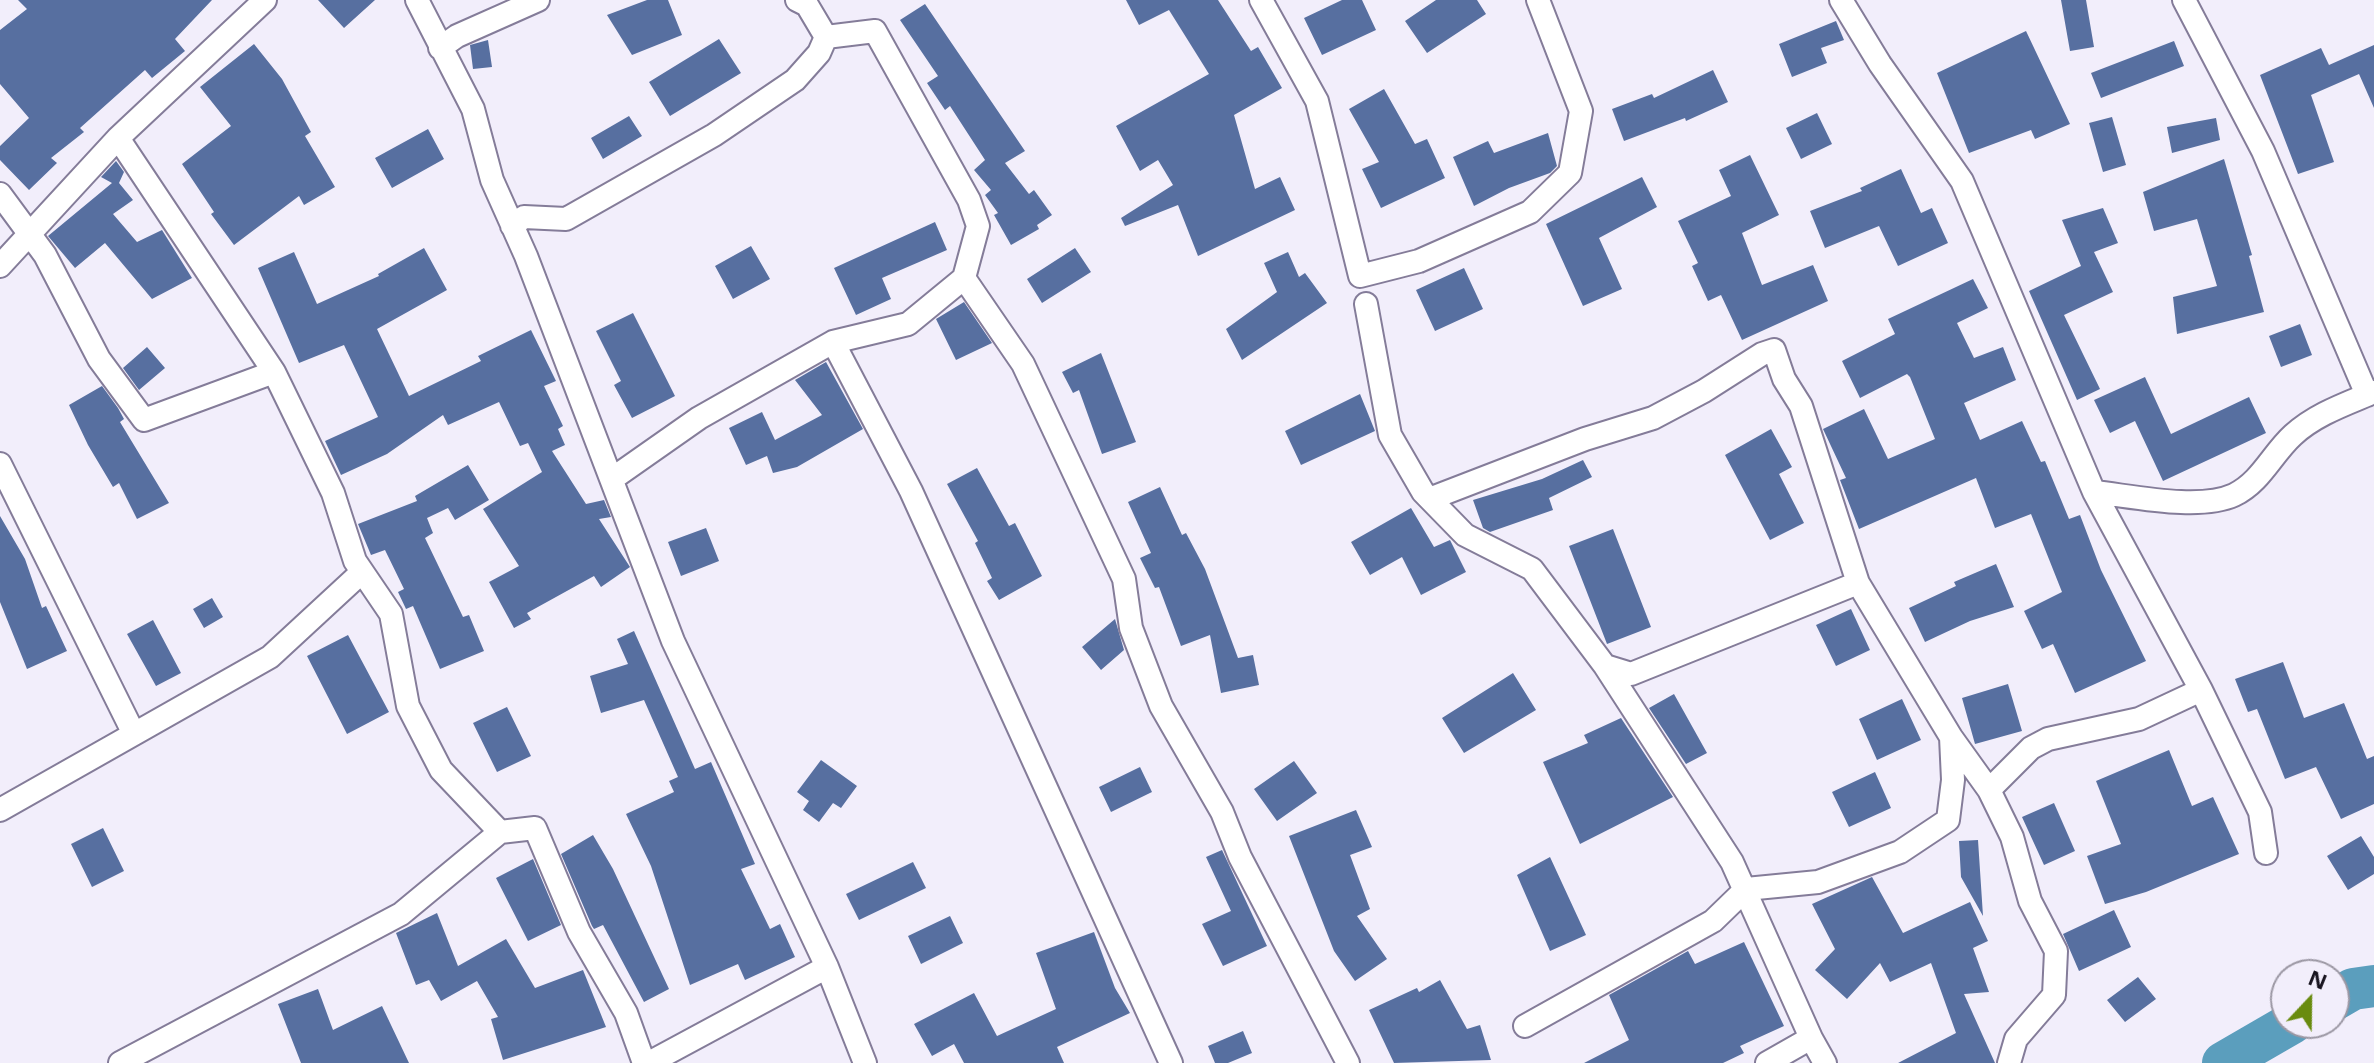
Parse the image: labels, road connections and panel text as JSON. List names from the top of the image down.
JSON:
{
  "north": "top"
}
